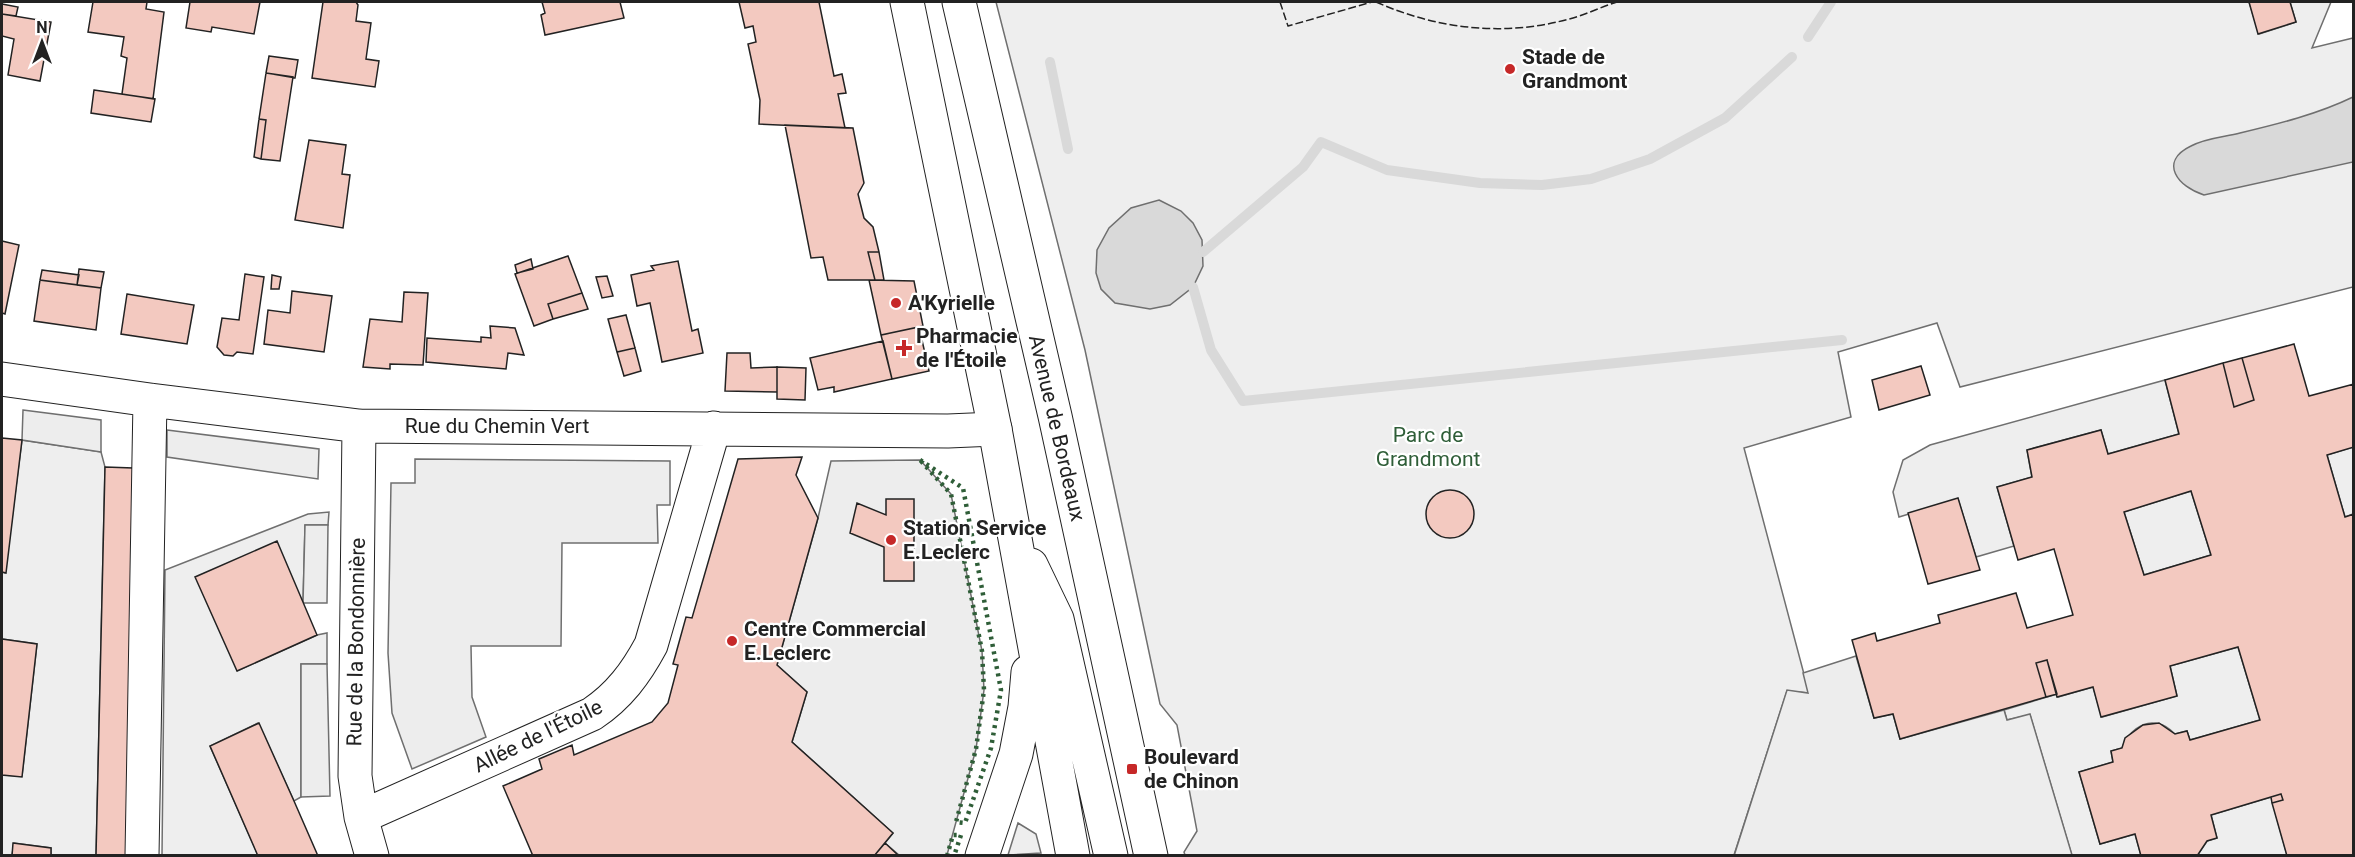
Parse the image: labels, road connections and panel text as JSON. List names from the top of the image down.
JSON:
{
  "streets": {
    "main road": [
      "Rue du Chemin Vert",
      "Avenue de Bordeaux",
      "Rue de la Bondonnière",
      "Allée de l'Étoile"
    ]
  },
  "crossings": [
    ["Rue du Chemin Vert", "Rue de la Bondonnière"],
    ["Rue du Chemin Vert", "Allée de l'Étoile"],
    ["Rue de la Bondonnière", "Allée de l'Étoile"]
  ],
  "parks": ["Parc de Grandmont"],
  "places": {
    "other": [
      "Stade de Grandmont",
      "A'Kyrielle",
      "Station Service E.Leclerc",
      "Centre Commercial E.Leclerc"
    ],
    "health": ["Pharmacie de l'Étoile"],
    "transit": ["Boulevard de Chinon"]
  },
  "north": "top"
}
